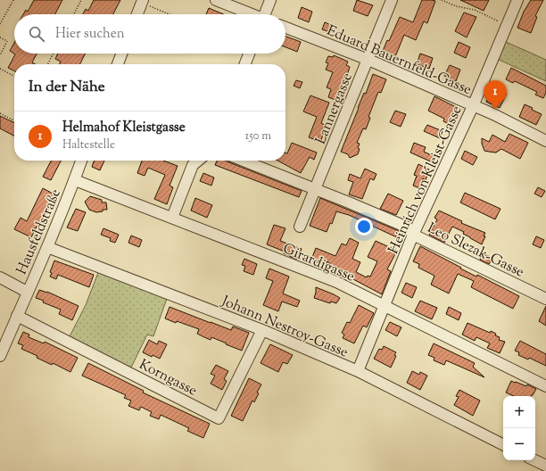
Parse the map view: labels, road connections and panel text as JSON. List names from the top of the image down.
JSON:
{
  "streets": {
    "street": [
      "Eduard Bauernfeld-Gasse",
      "Lannergasse",
      "Heinrich von Kleist-Gasse",
      "Hausfeldstraße",
      "Leo Slezak-Gasse",
      "Girardigasse",
      "Johann Nestroy-Gasse",
      "Korngasse"
    ]
  },
  "crossings": [
    ["Eduard Bauernfeld-Gasse", "Lannergasse"],
    ["Eduard Bauernfeld-Gasse", "Heinrich von Kleist-Gasse"],
    ["Lannergasse", "Leo Slezak-Gasse"],
    ["Heinrich von Kleist-Gasse", "Leo Slezak-Gasse"],
    ["Heinrich von Kleist-Gasse", "Girardigasse"],
    ["Heinrich von Kleist-Gasse", "Johann Nestroy-Gasse"],
    ["Hausfeldstraße", "Girardigasse"],
    ["Hausfeldstraße", "Johann Nestroy-Gasse"],
    ["Hausfeldstraße", "Korngasse"],
    ["Johann Nestroy-Gasse", "Korngasse"]
  ],
  "page": {
    "search": "Hier suchen",
    "heading": "In der Nähe",
    "pins": "1",
    "list": [
      {
        "mark": "1",
        "name": "Helmahof Kleistgasse",
        "note": "Haltestelle",
        "value": "150 m"
      }
    ],
    "map_buttons": ["+", "−"]
  }
}
